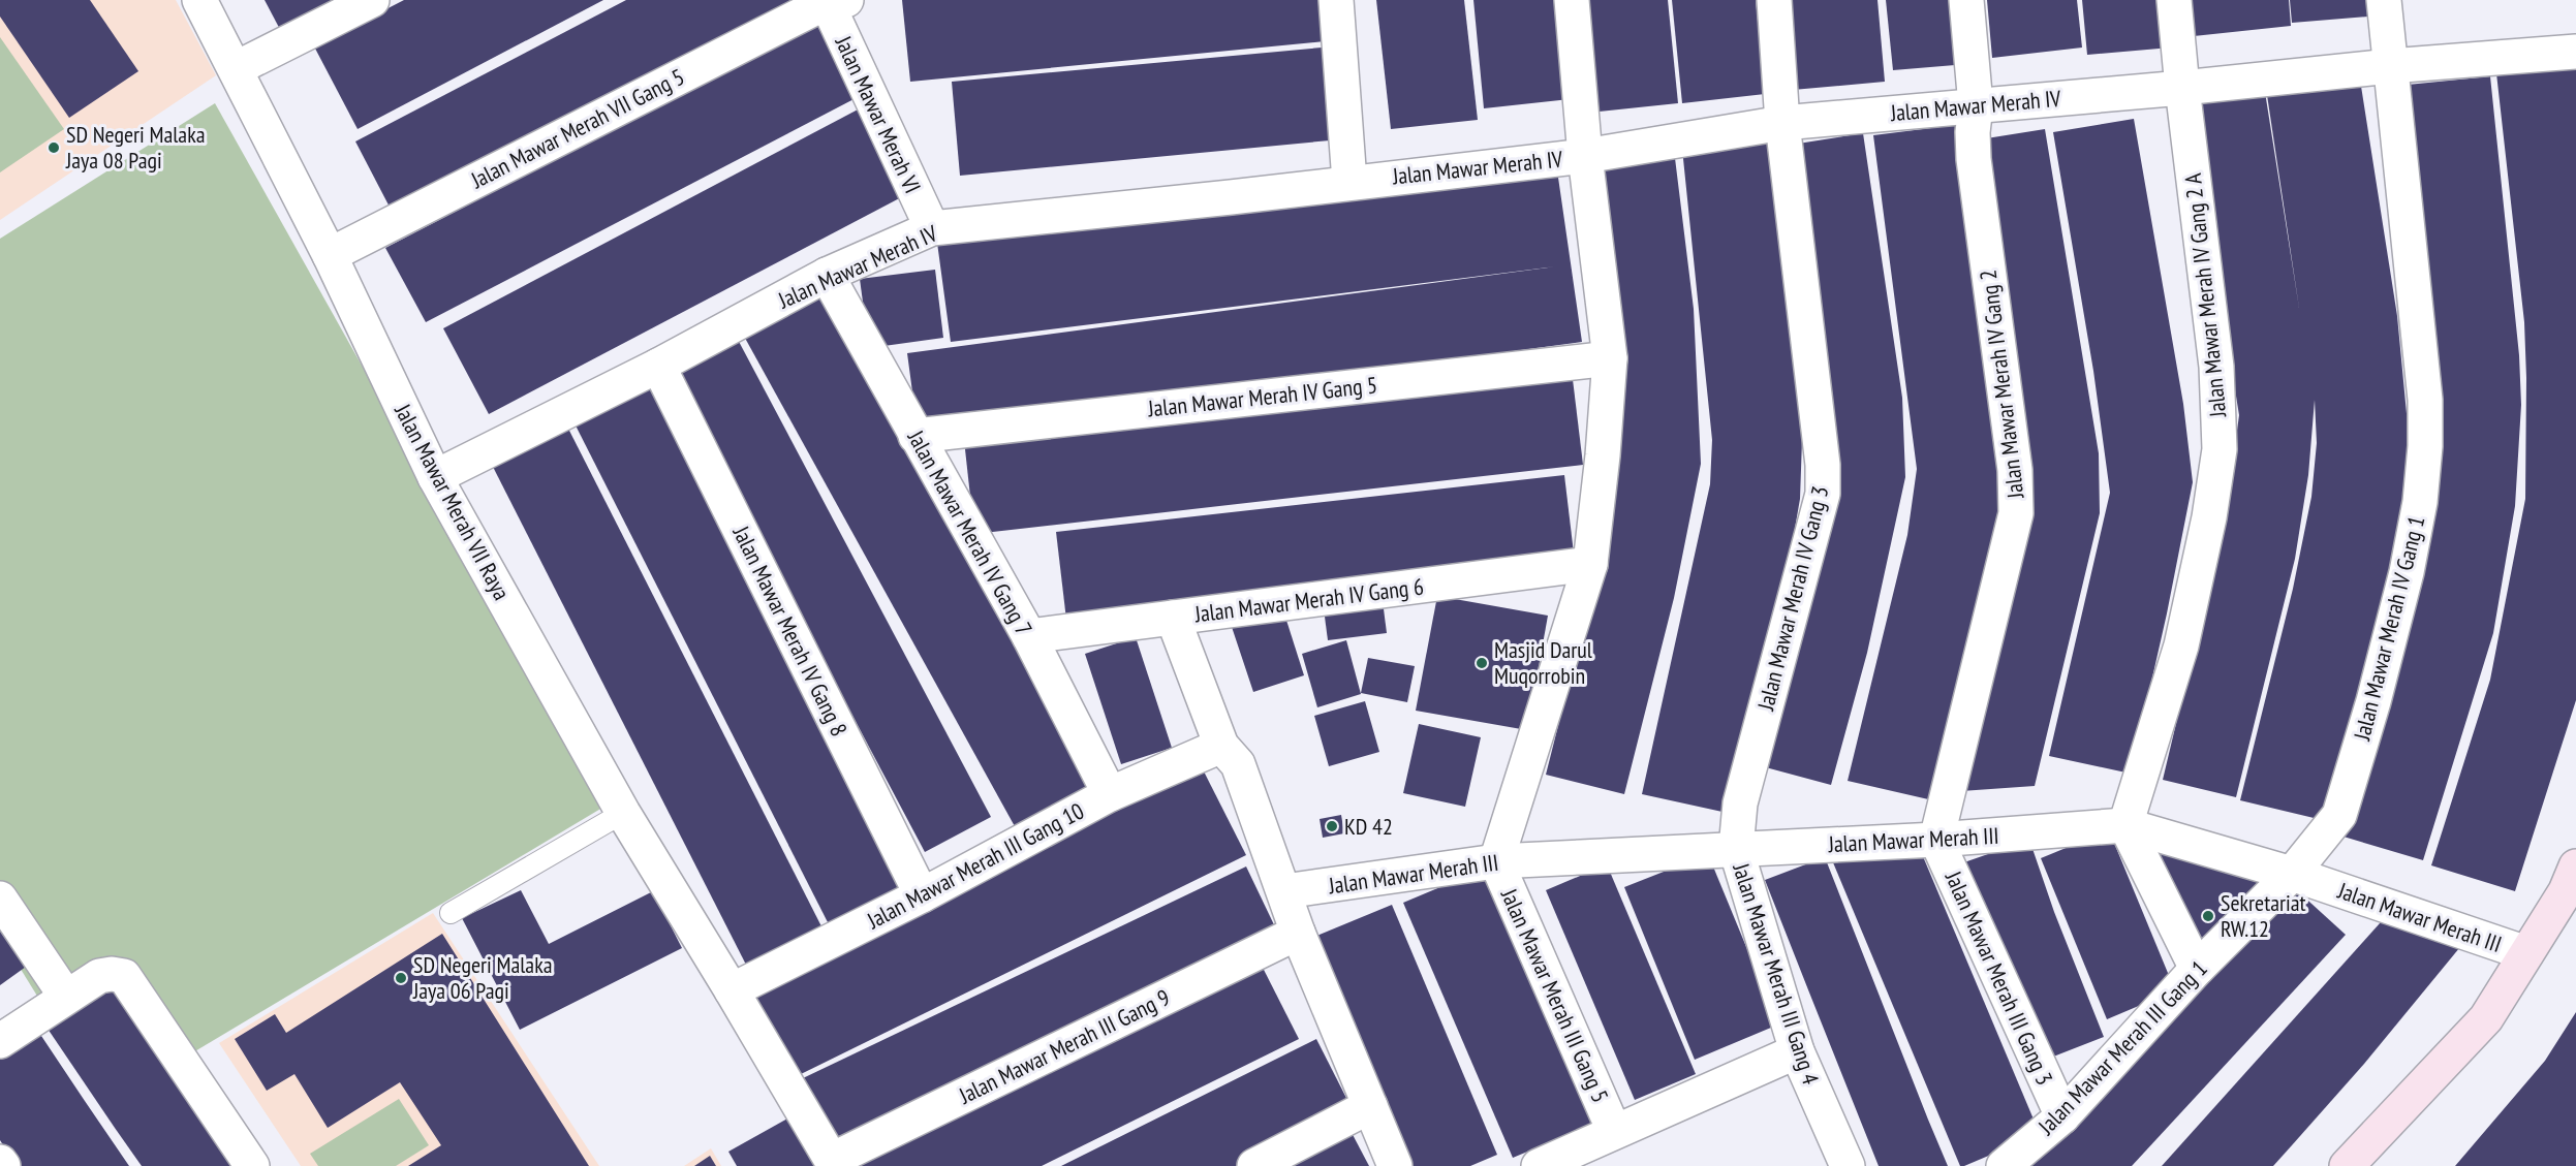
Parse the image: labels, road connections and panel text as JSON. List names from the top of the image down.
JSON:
{
  "streets": {
    "street": [
      "Jalan Mawar Merah IV",
      "Jalan Mawar Merah VI",
      "Jalan Mawar Merah VII Gang 5",
      "Jalan Mawar Merah IV Gang 2 A",
      "Jalan Mawar Merah IV Gang 2",
      "Jalan Mawar Merah IV Gang 5",
      "Jalan Mawar Merah VII Raya",
      "Jalan Mawar Merah IV Gang 7",
      "Jalan Mawar Merah IV Gang 3",
      "Jalan Mawar Merah IV Gang 6",
      "Jalan Mawar Merah IV Gang 1",
      "Jalan Mawar Merah IV Gang 8",
      "Jalan Mawar Merah III",
      "Jalan Mawar Merah III Gang 10",
      "Jalan Mawar Merah III Gang 4",
      "Jalan Mawar Merah III Gang 3",
      "Jalan Mawar Merah III Gang 5",
      "Jalan Mawar Merah III Gang 9",
      "Jalan Mawar Merah III Gang 1"
    ]
  },
  "crossings": [
    ["Jalan Mawar Merah IV", "Jalan Mawar Merah VI"],
    ["Jalan Mawar Merah IV", "Jalan Mawar Merah IV Gang 2 A"],
    ["Jalan Mawar Merah IV", "Jalan Mawar Merah IV Gang 2"],
    ["Jalan Mawar Merah IV", "Jalan Mawar Merah VII Raya"],
    ["Jalan Mawar Merah IV", "Jalan Mawar Merah IV Gang 7"],
    ["Jalan Mawar Merah IV", "Jalan Mawar Merah IV Gang 3"],
    ["Jalan Mawar Merah IV", "Jalan Mawar Merah IV Gang 1"],
    ["Jalan Mawar Merah IV", "Jalan Mawar Merah IV Gang 8"],
    ["Jalan Mawar Merah VI", "Jalan Mawar Merah VII Gang 5"],
    ["Jalan Mawar Merah VII Gang 5", "Jalan Mawar Merah VII Raya"],
    ["Jalan Mawar Merah IV Gang 2 A", "Jalan Mawar Merah III"],
    ["Jalan Mawar Merah IV Gang 2", "Jalan Mawar Merah III"],
    ["Jalan Mawar Merah IV Gang 2", "Jalan Mawar Merah III Gang 3"],
    ["Jalan Mawar Merah IV Gang 5", "Jalan Mawar Merah IV Gang 7"],
    ["Jalan Mawar Merah VII Raya", "Jalan Mawar Merah III Gang 10"],
    ["Jalan Mawar Merah VII Raya", "Jalan Mawar Merah III Gang 9"],
    ["Jalan Mawar Merah IV Gang 7", "Jalan Mawar Merah IV Gang 6"],
    ["Jalan Mawar Merah IV Gang 7", "Jalan Mawar Merah III Gang 10"],
    ["Jalan Mawar Merah IV Gang 3", "Jalan Mawar Merah III"],
    ["Jalan Mawar Merah IV Gang 3", "Jalan Mawar Merah III Gang 4"],
    ["Jalan Mawar Merah IV Gang 1", "Jalan Mawar Merah III"],
    ["Jalan Mawar Merah IV Gang 1", "Jalan Mawar Merah III Gang 1"],
    ["Jalan Mawar Merah IV Gang 8", "Jalan Mawar Merah III Gang 10"],
    ["Jalan Mawar Merah III", "Jalan Mawar Merah III Gang 4"],
    ["Jalan Mawar Merah III", "Jalan Mawar Merah III Gang 3"],
    ["Jalan Mawar Merah III", "Jalan Mawar Merah III Gang 5"],
    ["Jalan Mawar Merah III", "Jalan Mawar Merah III Gang 1"],
    ["Jalan Mawar Merah III Gang 3", "Jalan Mawar Merah III Gang 1"]
  ],
  "places": [
    "SD Negeri Malaka Jaya 08 Pagi",
    "Masjid Darul Muqorrobin",
    "KD 42",
    "Sekretariat RW.12",
    "SD Negeri Malaka Jaya 06 Pagi"
  ]
}
